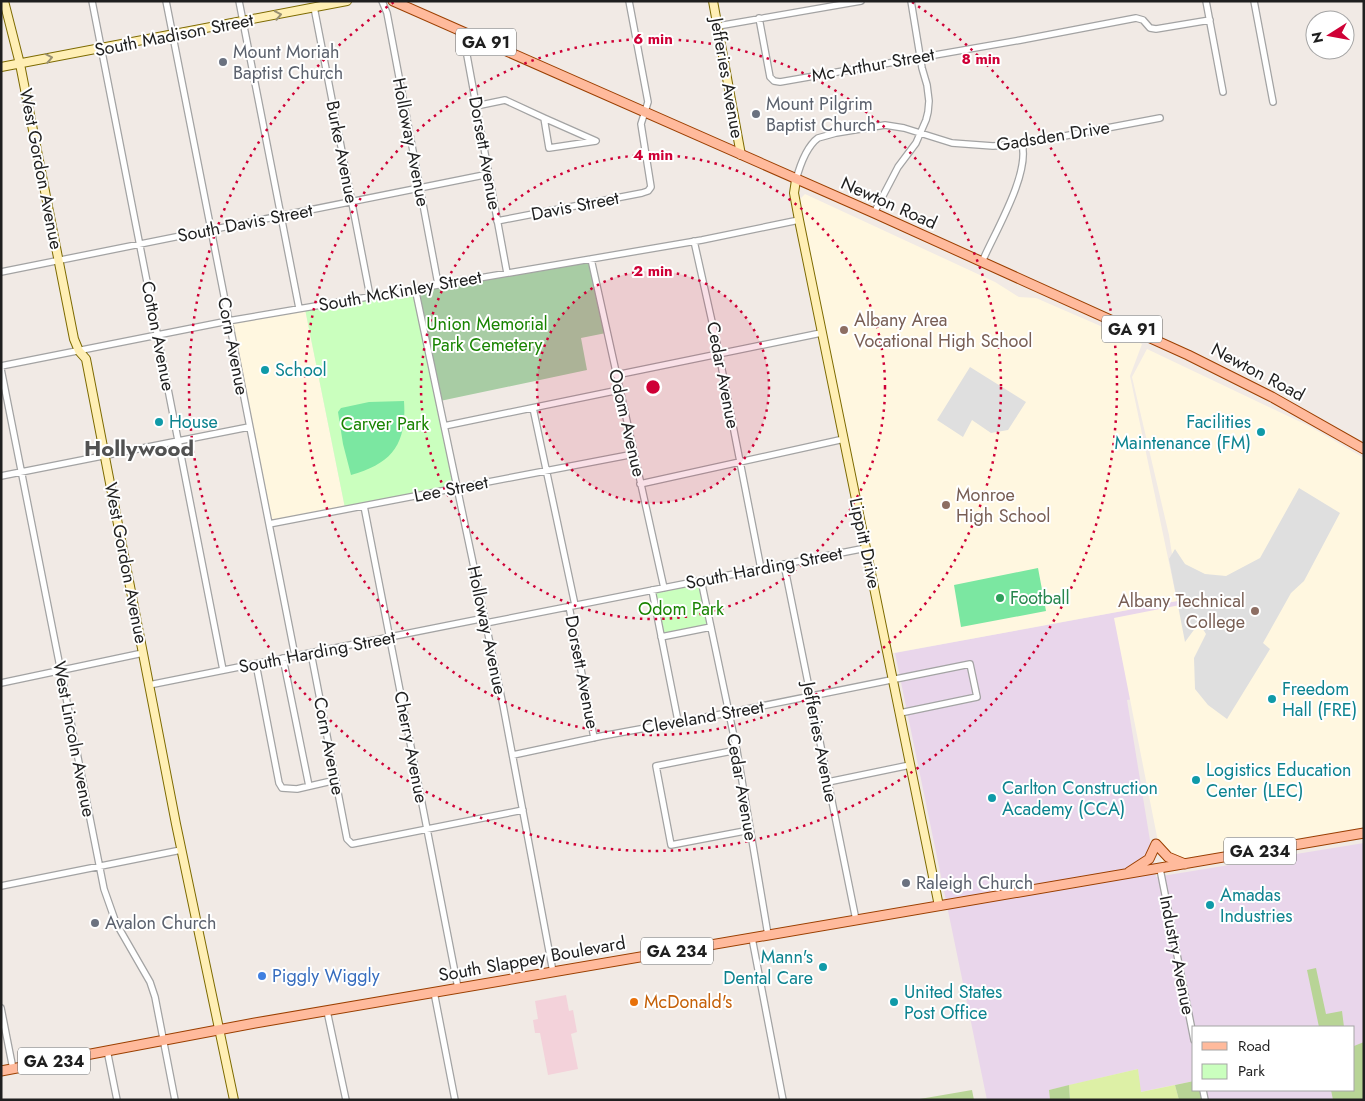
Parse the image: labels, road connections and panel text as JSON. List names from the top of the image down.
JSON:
{
  "streets": {
    "main road": [
      "GA 91",
      "Newton Road",
      "GA 234",
      "South Slappey Boulevard"
    ],
    "street": [
      "South Madison Street",
      "Mc Arthur Street",
      "Jefferies Avenue",
      "Gadsden Drive",
      "Holloway Avenue",
      "Burke Avenue",
      "Dorsett Avenue",
      "West Gordon Avenue",
      "Davis Street",
      "South Davis Street",
      "South McKinley Street",
      "Cotton Avenue",
      "Corn Avenue",
      "Cedar Avenue",
      "Odom Avenue",
      "Lee Street",
      "Lippitt Drive",
      "South Harding Street",
      "Cleveland Street",
      "West Lincoln Avenue",
      "Cherry Avenue",
      "Industry Avenue"
    ]
  },
  "crossings": [
    ["South Madison Street", "Burke Avenue"],
    ["South Madison Street", "West Gordon Avenue"],
    ["South Madison Street", "Cotton Avenue"],
    ["South Madison Street", "Corn Avenue"],
    ["Jefferies Avenue", "Newton Road"],
    ["Jefferies Avenue", "South Harding Street"],
    ["Jefferies Avenue", "Cleveland Street"],
    ["Jefferies Avenue", "South Slappey Boulevard"],
    ["Gadsden Drive", "Newton Road"],
    ["Gadsden Drive", "Lippitt Drive"],
    ["Holloway Avenue", "South Davis Street"],
    ["Holloway Avenue", "South McKinley Street"],
    ["Holloway Avenue", "Lee Street"],
    ["Holloway Avenue", "South Harding Street"],
    ["Holloway Avenue", "Cleveland Street"],
    ["Holloway Avenue", "South Slappey Boulevard"],
    ["Burke Avenue", "South Davis Street"],
    ["Burke Avenue", "South McKinley Street"],
    ["Dorsett Avenue", "Newton Road"],
    ["Dorsett Avenue", "Davis Street"],
    ["Dorsett Avenue", "South Davis Street"],
    ["Dorsett Avenue", "South McKinley Street"],
    ["Dorsett Avenue", "Lee Street"],
    ["Dorsett Avenue", "South Harding Street"],
    ["Dorsett Avenue", "Cleveland Street"],
    ["West Gordon Avenue", "South Davis Street"],
    ["West Gordon Avenue", "South McKinley Street"],
    ["West Gordon Avenue", "South Harding Street"],
    ["West Gordon Avenue", "South Slappey Boulevard"],
    ["Newton Road", "Davis Street"],
    ["Newton Road", "Lippitt Drive"],
    ["South Davis Street", "Cotton Avenue"],
    ["South Davis Street", "Corn Avenue"],
    ["South McKinley Street", "Cotton Avenue"],
    ["South McKinley Street", "Corn Avenue"],
    ["South McKinley Street", "Cedar Avenue"],
    ["South McKinley Street", "Odom Avenue"],
    ["South McKinley Street", "Lippitt Drive"],
    ["South McKinley Street", "West Lincoln Avenue"],
    ["Cotton Avenue", "South Harding Street"],
    ["Corn Avenue", "Lee Street"],
    ["Corn Avenue", "South Harding Street"],
    ["Corn Avenue", "Cherry Avenue"],
    ["Cedar Avenue", "South Harding Street"],
    ["Cedar Avenue", "Cleveland Street"],
    ["Cedar Avenue", "South Slappey Boulevard"],
    ["Odom Avenue", "Lee Street"],
    ["Odom Avenue", "South Harding Street"],
    ["Lee Street", "Cherry Avenue"],
    ["Lippitt Drive", "South Harding Street"],
    ["Lippitt Drive", "Cleveland Street"],
    ["Lippitt Drive", "South Slappey Boulevard"],
    ["South Harding Street", "Cherry Avenue"],
    ["West Lincoln Avenue", "South Slappey Boulevard"],
    ["Cherry Avenue", "South Slappey Boulevard"],
    ["Industry Avenue", "South Slappey Boulevard"]
  ],
  "one_way": ["South Madison Street"],
  "districts": ["Hollywood"],
  "parks": ["Union Memorial Park Cemetery", "Carver Park", "Odom Park"],
  "places": [
    "Mount Moriah Baptist Church",
    "Mount Pilgrim Baptist Church",
    "Albany Area Vocational High School",
    "School",
    "House",
    "Facilities Maintenance (FM)",
    "Monroe High School",
    "Football",
    "Albany Technical College",
    "Freedom Hall (FRE)",
    "Logistics Education Center (LEC)",
    "Carlton Construction Academy (CCA)",
    "Raleigh Church",
    "Amadas Industries",
    "Avalon Church",
    "Mann's Dental Care",
    "Piggly Wiggly",
    "McDonald's",
    "United States Post Office"
  ],
  "legend": ["Road", "Park"],
  "north": "left",
  "rings": [
    "6 min",
    "8 min",
    "4 min",
    "2 min"
  ]
}
